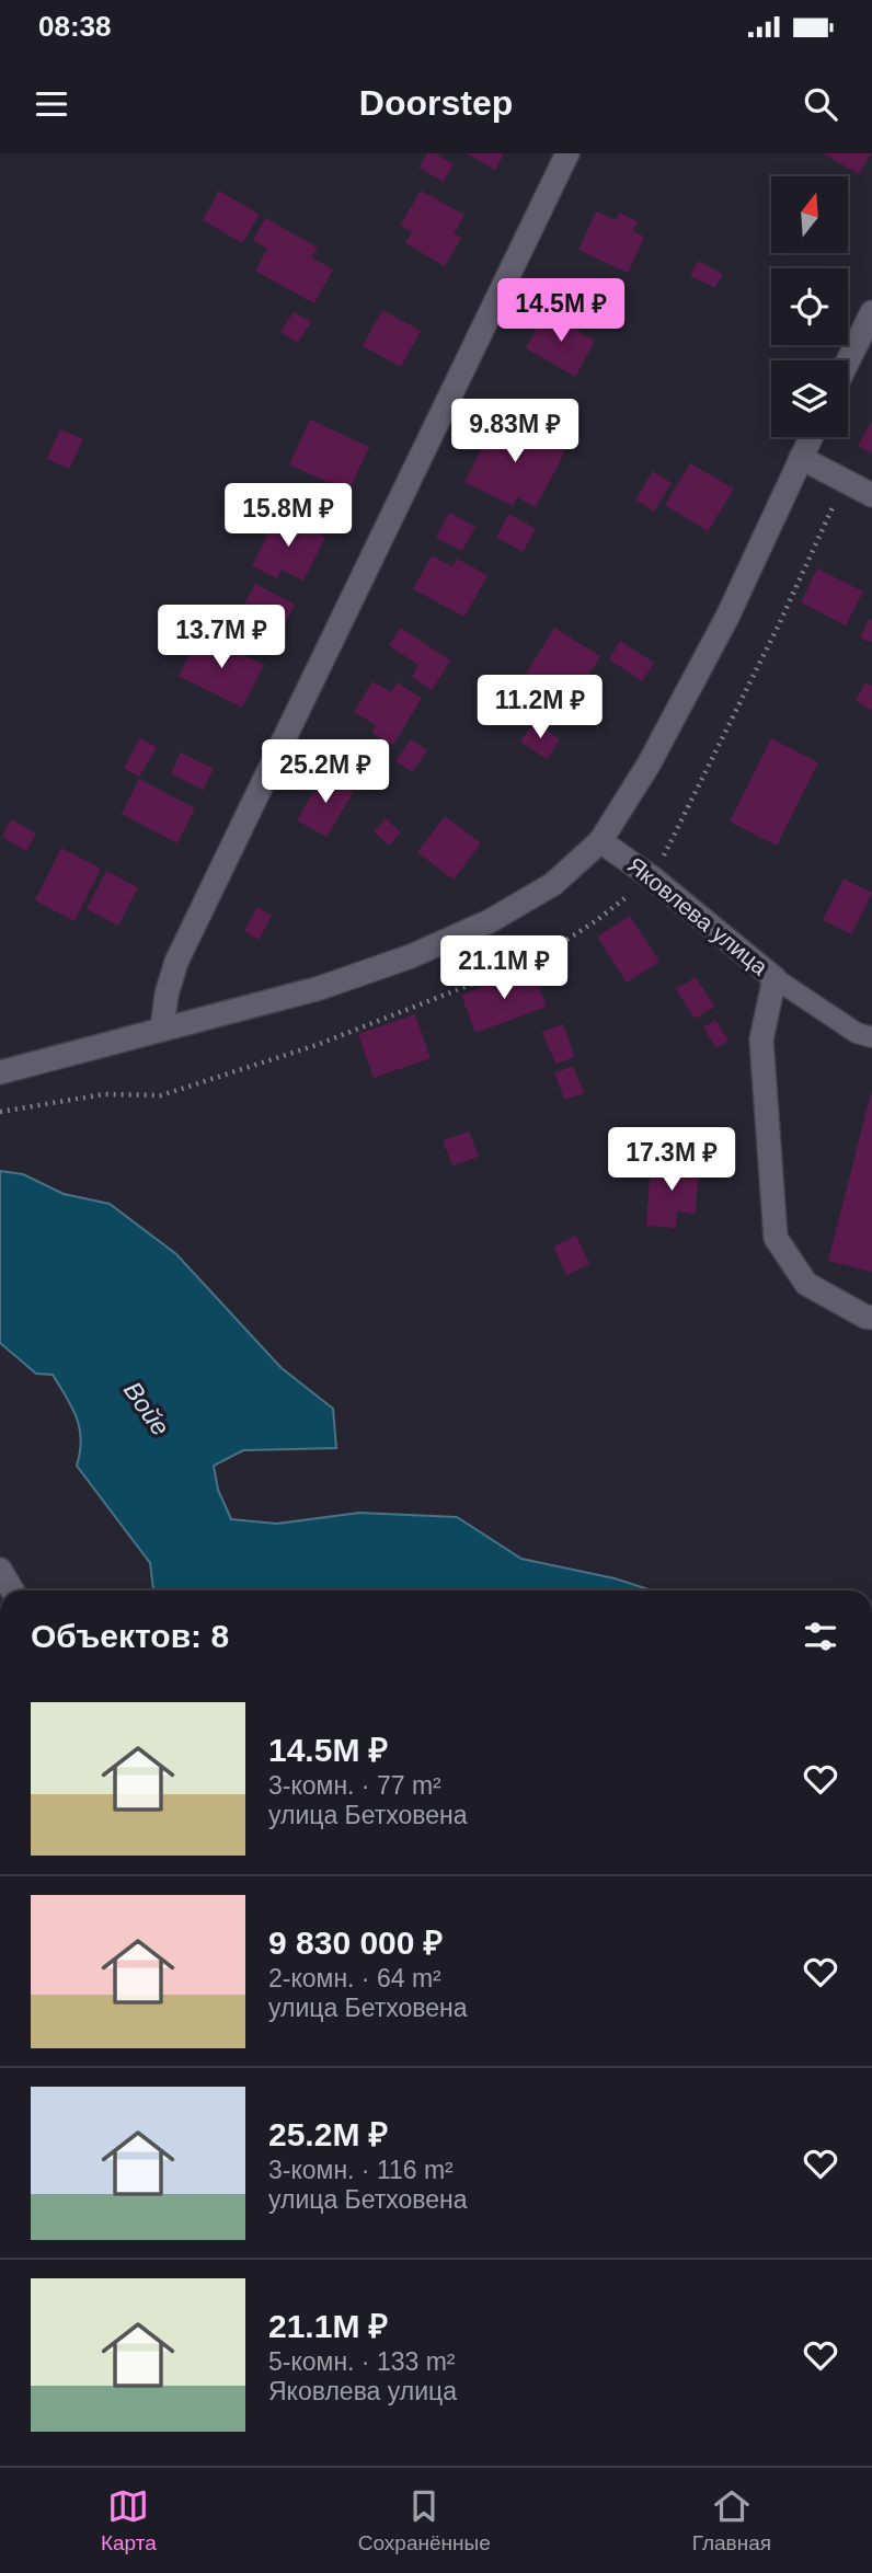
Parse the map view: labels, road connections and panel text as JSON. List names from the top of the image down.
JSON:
{
  "streets": {
    "street": ["Яковлева улица"]
  },
  "water": ["Войе"],
  "north": "top",
  "page": {
    "status": "08:38",
    "header": "Doorstep",
    "price": [
      "14.5M ₽",
      "9.83M ₽",
      "15.8M ₽",
      "13.7M ₽",
      "11.2M ₽",
      "25.2M ₽",
      "21.1M ₽",
      "17.3M ₽"
    ],
    "heading": "Объектов: 8",
    "list": [
      {
        "name": "14.5M ₽",
        "note": "3-комн. · 77 m² · улица Бетховена"
      },
      {
        "name": "9 830 000 ₽",
        "note": "2-комн. · 64 m² · улица Бетховена"
      },
      {
        "name": "25.2M ₽",
        "note": "3-комн. · 116 m² · улица Бетховена"
      },
      {
        "name": "21.1M ₽",
        "note": "5-комн. · 133 m² · Яковлева улица"
      }
    ],
    "tabs": ["Карта", "Сохранённые", "Главная"]
  }
}
